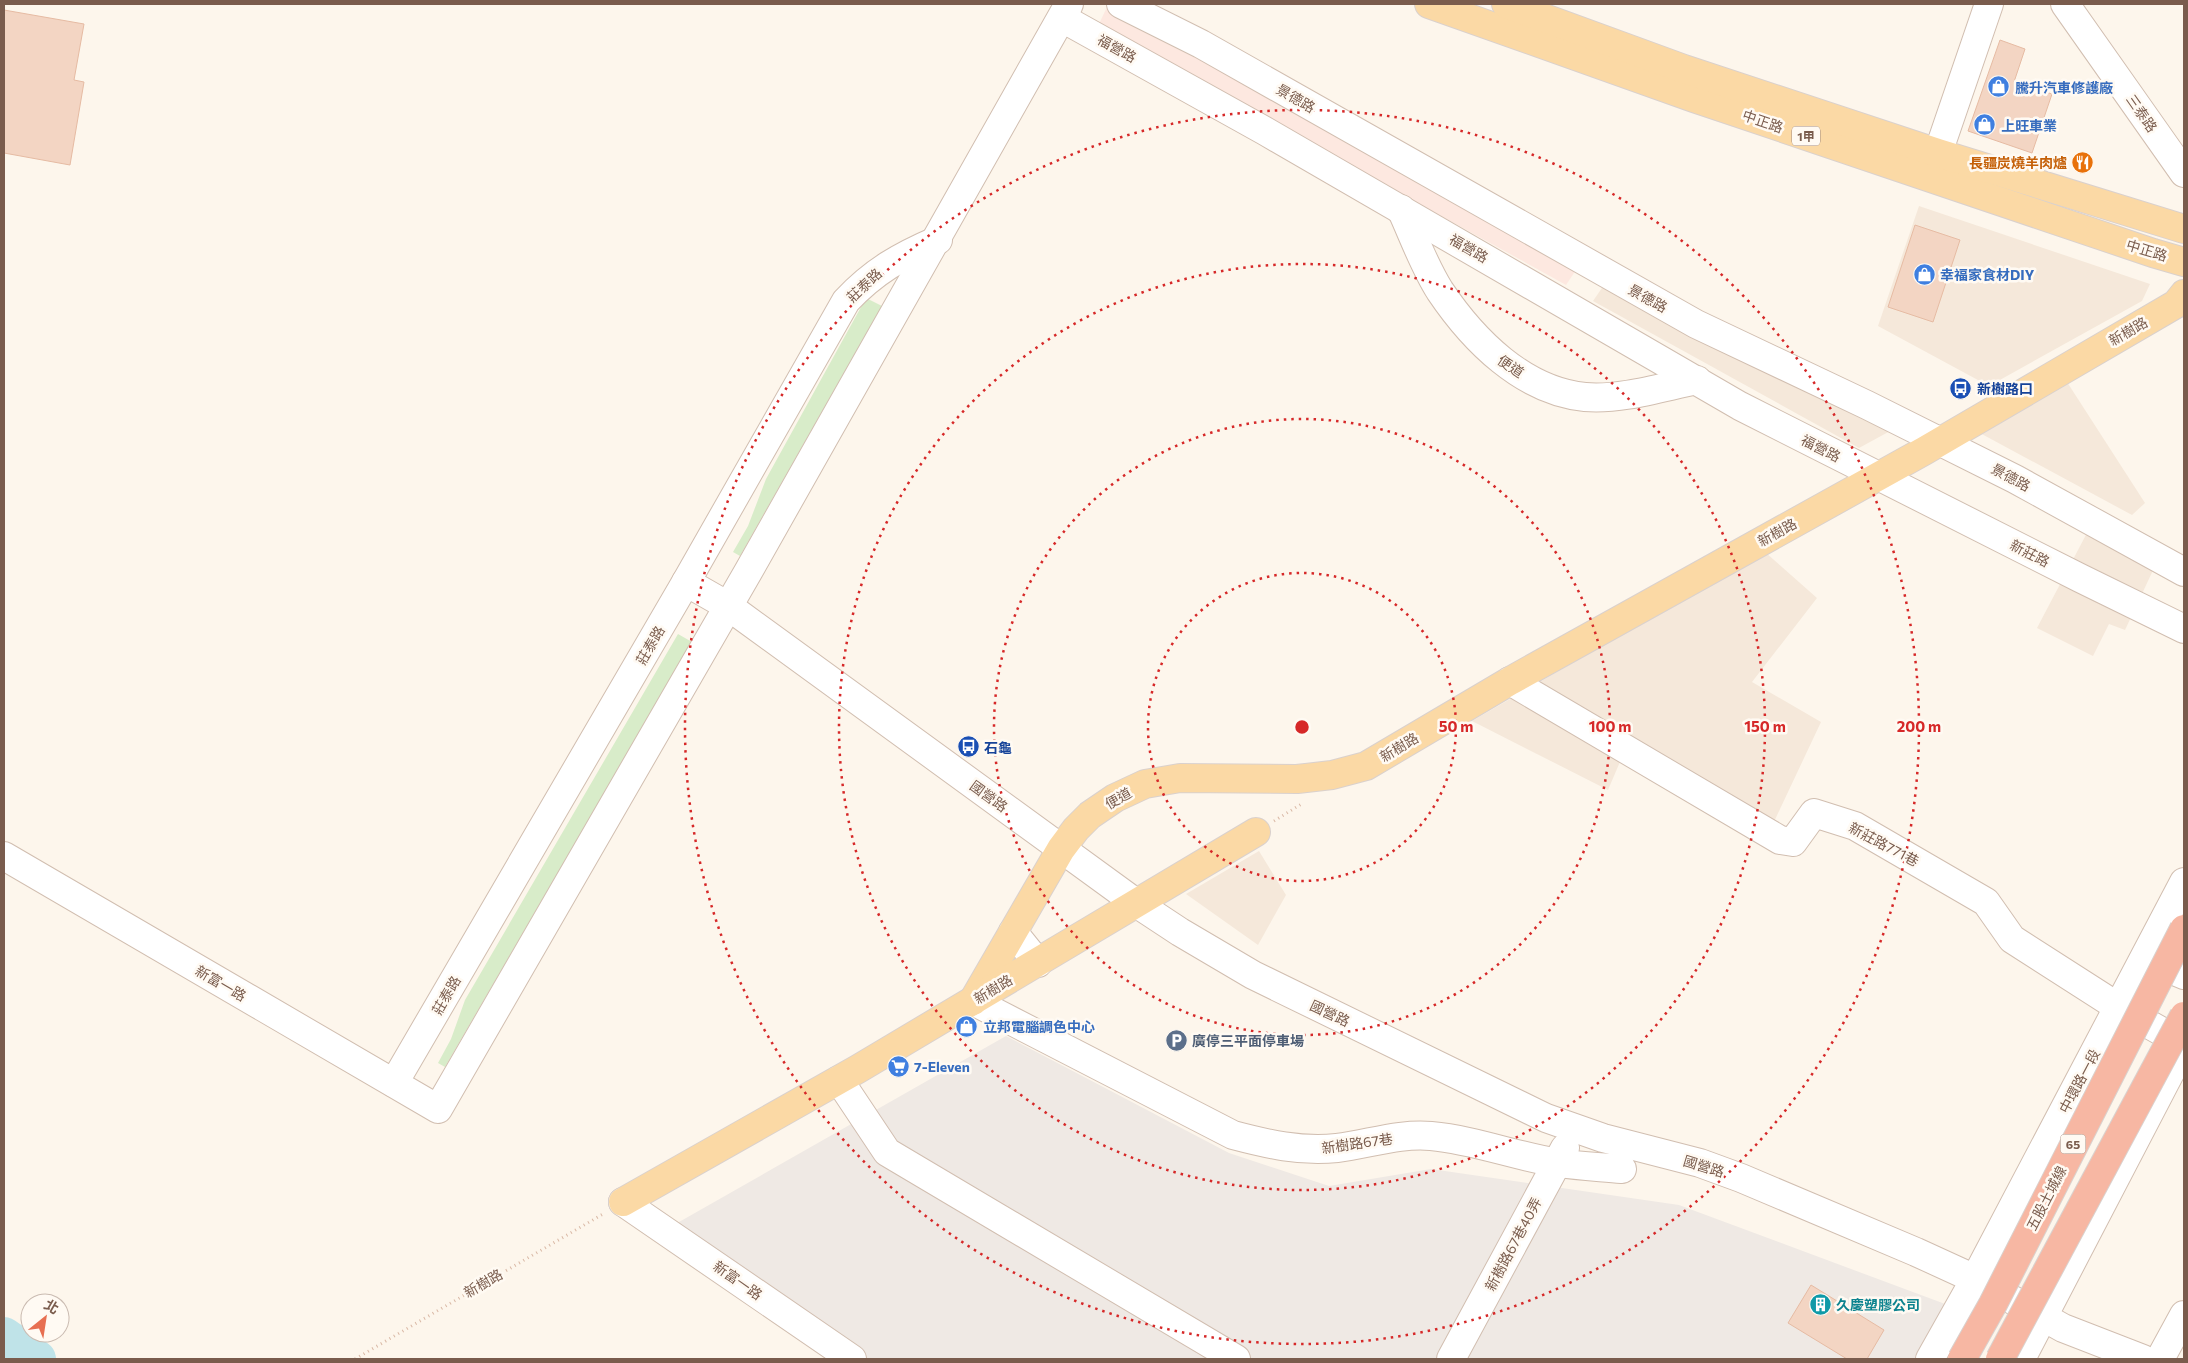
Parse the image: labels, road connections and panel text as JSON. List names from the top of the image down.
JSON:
{
  "streets": {
    "highway": ["65", "五股土城線"],
    "main road": [
      "中正路",
      "1甲",
      "新樹路",
      "便道"
    ],
    "street": [
      "福營路",
      "景德路",
      "三泰路",
      "莊泰路",
      "新莊路",
      "國營路",
      "新莊路771巷",
      "新富一路",
      "中環路一段",
      "新樹路67巷",
      "新樹路67巷40弄"
    ]
  },
  "crossings": [
    ["福營路", "新樹路"],
    ["福營路", "便道"],
    ["福營路", "新莊路"],
    ["景德路", "新樹路"],
    ["莊泰路", "國營路"],
    ["莊泰路", "新富一路"],
    ["新樹路", "便道"],
    ["新樹路", "新莊路"],
    ["新樹路", "國營路"],
    ["新樹路", "新莊路771巷"],
    ["新樹路", "新富一路"],
    ["新樹路", "新樹路67巷"],
    ["便道", "國營路"],
    ["便道", "新樹路67巷"],
    ["國營路", "新富一路"],
    ["國營路", "中環路一段"],
    ["國營路", "新樹路67巷40弄"],
    ["新莊路771巷", "中環路一段"],
    ["中環路一段", "五股土城線"],
    ["新樹路67巷", "新樹路67巷40弄"]
  ],
  "places": {
    "shop": [
      "騰升汽車修護廠",
      "上旺車業",
      "幸福家食材DIY",
      "立邦電腦調色中心"
    ],
    "restaurant": ["長疆炭燒羊肉爐"],
    "bus stop": ["新樹路口", "石龜"],
    "parking": ["廣停三平面停車場"],
    "supermarket": ["7-Eleven"],
    "building": ["久慶塑膠公司"]
  },
  "north": "top right",
  "rings": [
    "50 m",
    "100 m",
    "150 m",
    "200 m"
  ]
}
